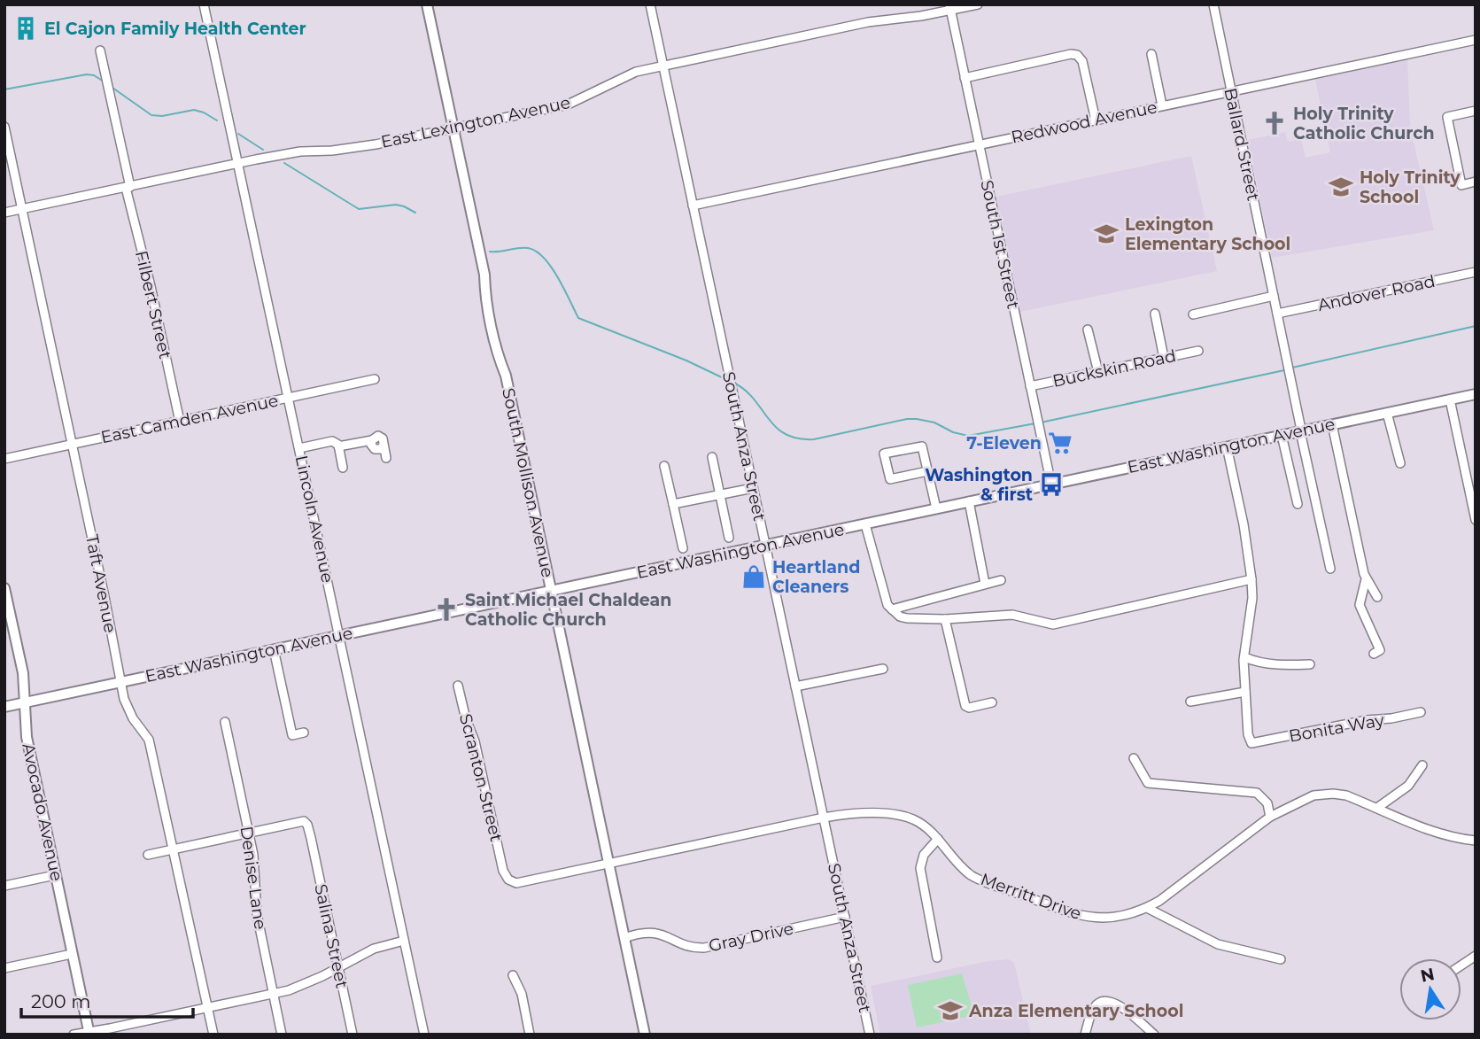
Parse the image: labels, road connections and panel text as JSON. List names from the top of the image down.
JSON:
{
  "streets": {
    "main road": ["East Washington Avenue", "South Mollison Avenue", "Avocado Avenue"],
    "street": [
      "East Lexington Avenue",
      "Redwood Avenue",
      "Ballard Street",
      "South 1st Street",
      "Andover Road",
      "Filbert Street",
      "Buckskin Road",
      "East Camden Avenue",
      "South Anza Street",
      "Lincoln Avenue",
      "Taft Avenue",
      "Bonita Way",
      "Scranton Street",
      "Denise Lane",
      "Merritt Drive",
      "Salina Street",
      "Gray Drive"
    ]
  },
  "crossings": [
    ["East Lexington Avenue", "South 1st Street"],
    ["East Lexington Avenue", "Filbert Street"],
    ["East Lexington Avenue", "South Anza Street"],
    ["East Lexington Avenue", "South Mollison Avenue"],
    ["East Lexington Avenue", "Lincoln Avenue"],
    ["East Lexington Avenue", "Taft Avenue"],
    ["Redwood Avenue", "Ballard Street"],
    ["Redwood Avenue", "South 1st Street"],
    ["Redwood Avenue", "South Anza Street"],
    ["Ballard Street", "Andover Road"],
    ["Ballard Street", "East Washington Avenue"],
    ["South 1st Street", "Buckskin Road"],
    ["South 1st Street", "East Washington Avenue"],
    ["Filbert Street", "East Camden Avenue"],
    ["East Camden Avenue", "Lincoln Avenue"],
    ["East Camden Avenue", "Taft Avenue"],
    ["East Washington Avenue", "South Anza Street"],
    ["East Washington Avenue", "South Mollison Avenue"],
    ["East Washington Avenue", "Lincoln Avenue"],
    ["East Washington Avenue", "Taft Avenue"],
    ["East Washington Avenue", "Avocado Avenue"],
    ["South Anza Street", "Merritt Drive"],
    ["South Anza Street", "Gray Drive"],
    ["South Mollison Avenue", "Merritt Drive"],
    ["South Mollison Avenue", "Gray Drive"],
    ["Scranton Street", "Merritt Drive"],
    ["Denise Lane", "Salina Street"]
  ],
  "places": {
    "building": ["El Cajon Family Health Center"],
    "church": ["Holy Trinity Catholic Church", "Saint Michael Chaldean Catholic Church"],
    "school or university": ["Holy Trinity School", "Lexington Elementary School", "Anza Elementary School"],
    "supermarket": ["7-Eleven"],
    "bus stop": ["Washington & first"],
    "shop": ["Heartland Cleaners"]
  },
  "scale_bar": "200 m",
  "north": "top"
}
